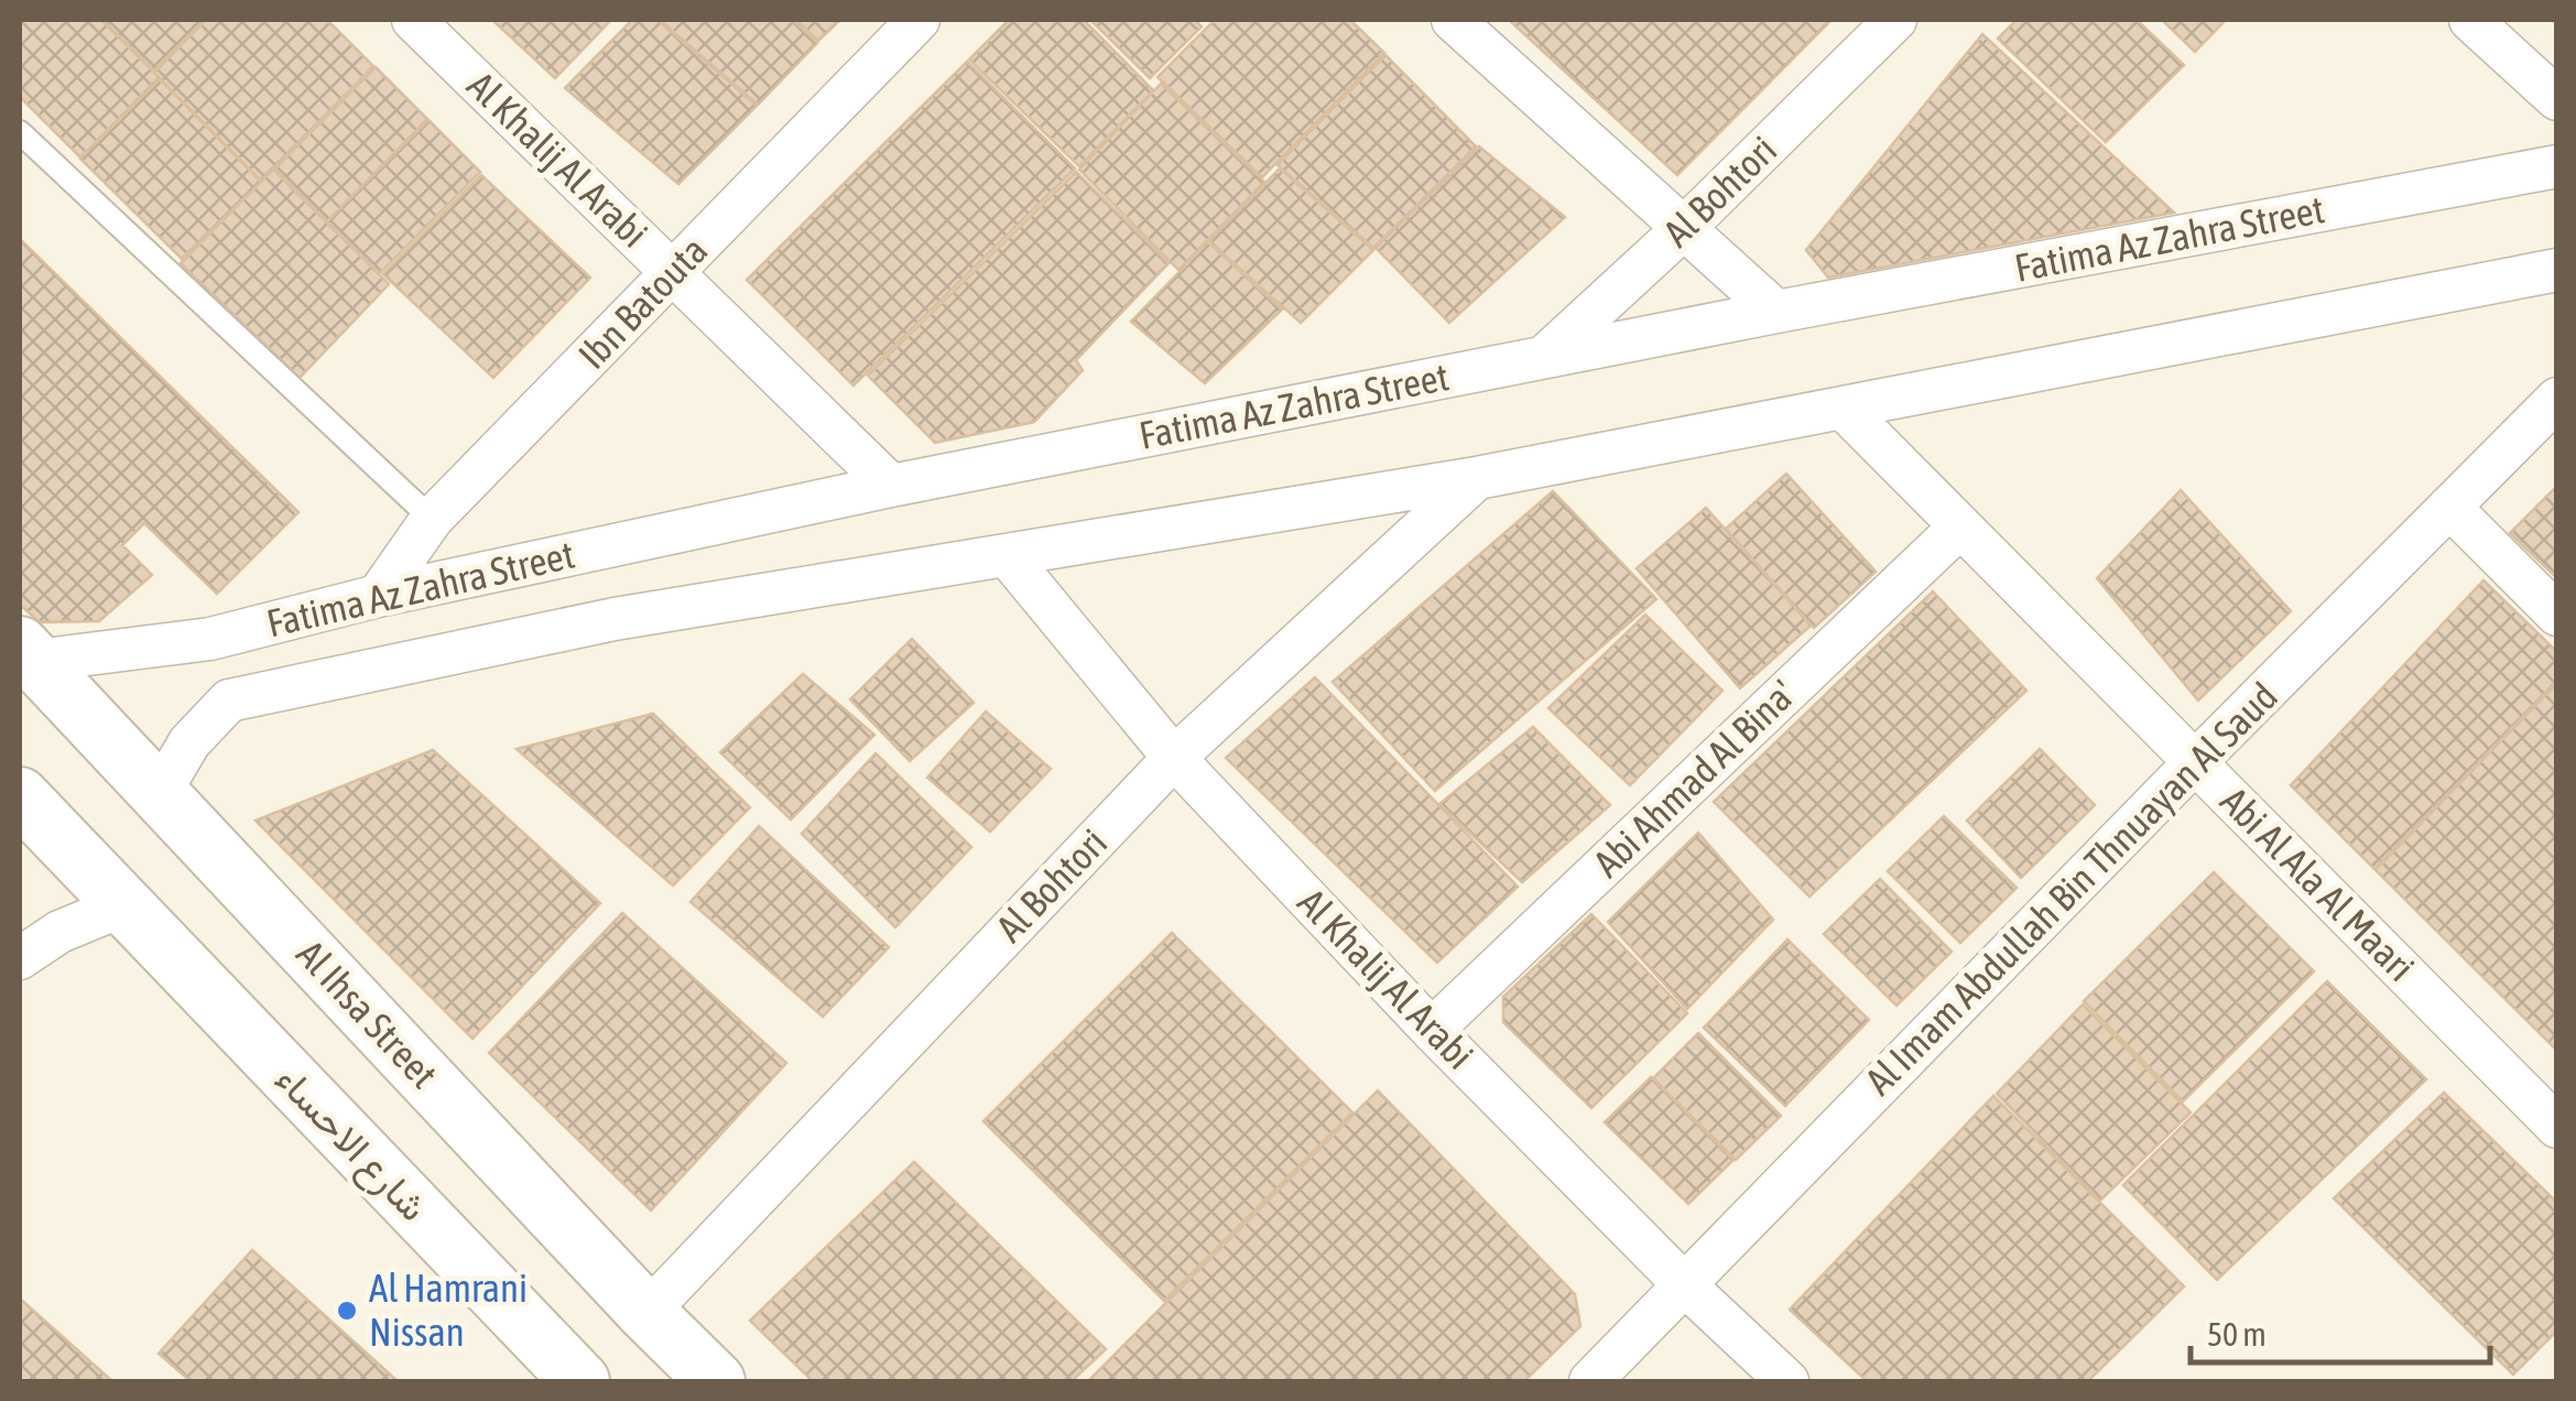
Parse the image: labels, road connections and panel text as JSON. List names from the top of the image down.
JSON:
{
  "streets": {
    "main road": ["Al Ihsa Street", "شارع الاحساء"],
    "street": [
      "Al Khalij Al Arabi",
      "Al Bohtori",
      "Fatima Az Zahra Street",
      "Ibn Batouta",
      "Abi Ahmad Al Bina'",
      "Abi Al Ala Al Maari",
      "Al Imam Abdullah Bin Thnuayan Al Saud"
    ]
  },
  "crossings": [
    ["Al Khalij Al Arabi", "Al Bohtori"],
    ["Al Khalij Al Arabi", "Fatima Az Zahra Street"],
    ["Al Khalij Al Arabi", "Ibn Batouta"],
    ["Al Khalij Al Arabi", "Abi Ahmad Al Bina'"],
    ["Al Khalij Al Arabi", "Al Imam Abdullah Bin Thnuayan Al Saud"],
    ["Al Bohtori", "Fatima Az Zahra Street"],
    ["Al Bohtori", "Al Ihsa Street"],
    ["Fatima Az Zahra Street", "Ibn Batouta"],
    ["Fatima Az Zahra Street", "Abi Al Ala Al Maari"],
    ["Fatima Az Zahra Street", "Al Ihsa Street"],
    ["Abi Ahmad Al Bina'", "Abi Al Ala Al Maari"],
    ["Abi Al Ala Al Maari", "Al Imam Abdullah Bin Thnuayan Al Saud"]
  ],
  "places": ["Al Hamrani Nissan"],
  "scale_bar": "50 m"
}
